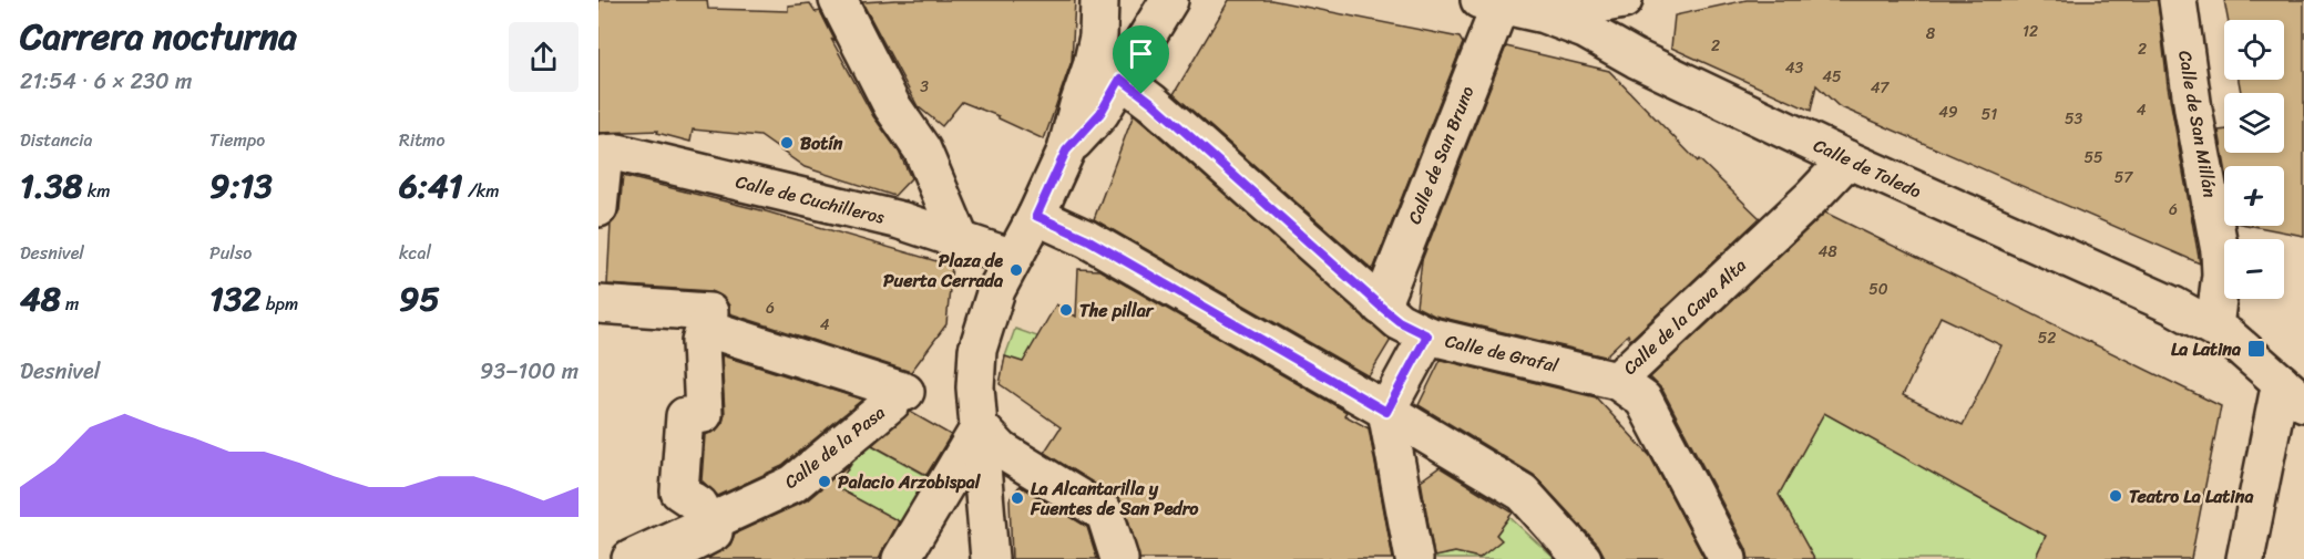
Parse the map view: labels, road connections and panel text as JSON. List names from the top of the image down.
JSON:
{
  "streets": {
    "street": [
      "Calle de San Millán",
      "Calle de San Bruno",
      "Calle de Toledo",
      "Calle de Cuchilleros",
      "Calle de la Cava Alta",
      "Calle de Grafal",
      "Calle de la Pasa"
    ]
  },
  "crossings": [
    ["Calle de San Millán", "Calle de Toledo"],
    ["Calle de San Bruno", "Calle de Toledo"],
    ["Calle de San Bruno", "Calle de Grafal"],
    ["Calle de Toledo", "Calle de la Cava Alta"],
    ["Calle de la Cava Alta", "Calle de Grafal"]
  ],
  "places": {
    "other": [
      "Botín",
      "Plaza de Puerta Cerrada",
      "The pillar",
      "Palacio Arzobispal",
      "Teatro La Latina",
      "La Alcantarilla y Fuentes de San Pedro"
    ],
    "transit": ["La Latina"]
  },
  "house_numbers": [
    "12",
    "8",
    "2",
    "2",
    "43",
    "45",
    "3",
    "47",
    "4",
    "49",
    "51",
    "53",
    "55",
    "57",
    "6",
    "48",
    "50",
    "6",
    "4",
    "52"
  ],
  "page": {
    "heading": ["Carrera nocturna", "21:54 · 6 × 230 m"],
    "map_buttons": ["+", "−"],
    "stats": [
      ["Distancia", "1.38 km"],
      ["Tiempo", "9:13"],
      ["Ritmo", "6:41 /km"],
      ["Desnivel", "48 m"],
      ["Pulso", "132 bpm"],
      ["kcal", "95"]
    ],
    "chart": ["Desnivel", "93–100 m"]
  }
}
